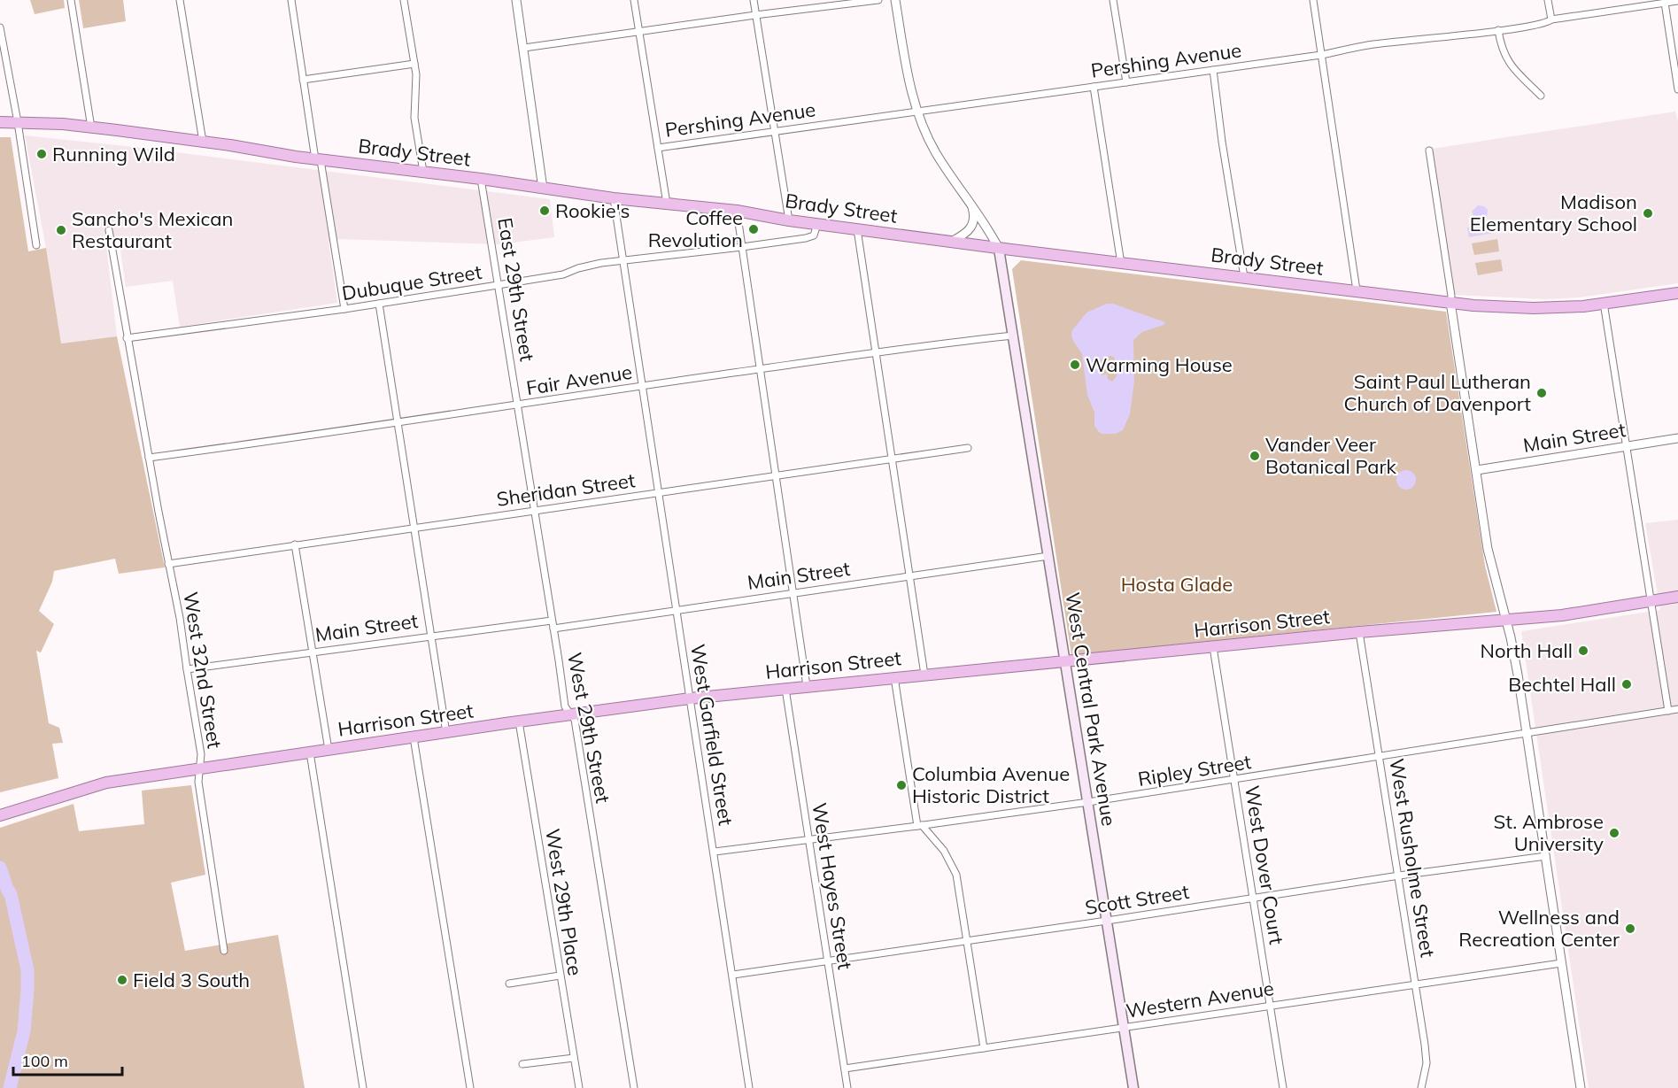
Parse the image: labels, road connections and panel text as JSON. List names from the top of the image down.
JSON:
{
  "streets": {
    "highway": ["Brady Street", "Harrison Street"],
    "main road": ["West Central Park Avenue"],
    "street": [
      "Pershing Avenue",
      "Dubuque Street",
      "East 29th Street",
      "Fair Avenue",
      "Main Street",
      "Sheridan Street",
      "West 32nd Street",
      "West 29th Street",
      "West Garfield Street",
      "Ripley Street",
      "West Rusholme Street",
      "West Dover Court",
      "West Hayes Street",
      "Scott Street",
      "West 29th Place",
      "Western Avenue"
    ]
  },
  "crossings": [
    ["Brady Street", "Dubuque Street"],
    ["Brady Street", "East 29th Street"],
    ["Brady Street", "West Central Park Avenue"],
    ["Brady Street", "West Garfield Street"],
    ["Dubuque Street", "East 29th Street"],
    ["Dubuque Street", "West 32nd Street"],
    ["Dubuque Street", "West Garfield Street"],
    ["East 29th Street", "Fair Avenue"],
    ["East 29th Street", "West 29th Street"],
    ["Fair Avenue", "West 32nd Street"],
    ["Fair Avenue", "West Central Park Avenue"],
    ["Fair Avenue", "West 29th Street"],
    ["Fair Avenue", "West Garfield Street"],
    ["Main Street", "West 32nd Street"],
    ["Main Street", "West Central Park Avenue"],
    ["Main Street", "West 29th Street"],
    ["Main Street", "West Garfield Street"],
    ["Sheridan Street", "West 32nd Street"],
    ["Sheridan Street", "West 29th Street"],
    ["Sheridan Street", "West Garfield Street"],
    ["Harrison Street", "West 32nd Street"],
    ["Harrison Street", "West Central Park Avenue"],
    ["Harrison Street", "West 29th Street"],
    ["Harrison Street", "West Garfield Street"],
    ["Harrison Street", "West Rusholme Street"],
    ["Harrison Street", "West Dover Court"],
    ["Harrison Street", "West Hayes Street"],
    ["Harrison Street", "West 29th Place"],
    ["West Central Park Avenue", "Ripley Street"],
    ["West Central Park Avenue", "Scott Street"],
    ["West Central Park Avenue", "Western Avenue"],
    ["West Garfield Street", "Ripley Street"],
    ["West Garfield Street", "Scott Street"],
    ["Ripley Street", "West Rusholme Street"],
    ["Ripley Street", "West Dover Court"],
    ["Ripley Street", "West Hayes Street"],
    ["West Rusholme Street", "Scott Street"],
    ["West Rusholme Street", "Western Avenue"],
    ["West Dover Court", "Scott Street"],
    ["West Dover Court", "Western Avenue"],
    ["West Hayes Street", "Scott Street"],
    ["West Hayes Street", "Western Avenue"]
  ],
  "parks": ["Hosta Glade"],
  "places": [
    "Running Wild",
    "Rookie's",
    "Madison Elementary School",
    "Coffee Revolution",
    "Sancho's Mexican Restaurant",
    "Warming House",
    "Saint Paul Lutheran Church of Davenport",
    "Vander Veer Botanical Park",
    "North Hall",
    "Bechtel Hall",
    "Columbia Avenue Historic District",
    "St. Ambrose University",
    "Wellness and Recreation Center",
    "Field 3 South"
  ],
  "scale_bar": "100 m"
}
